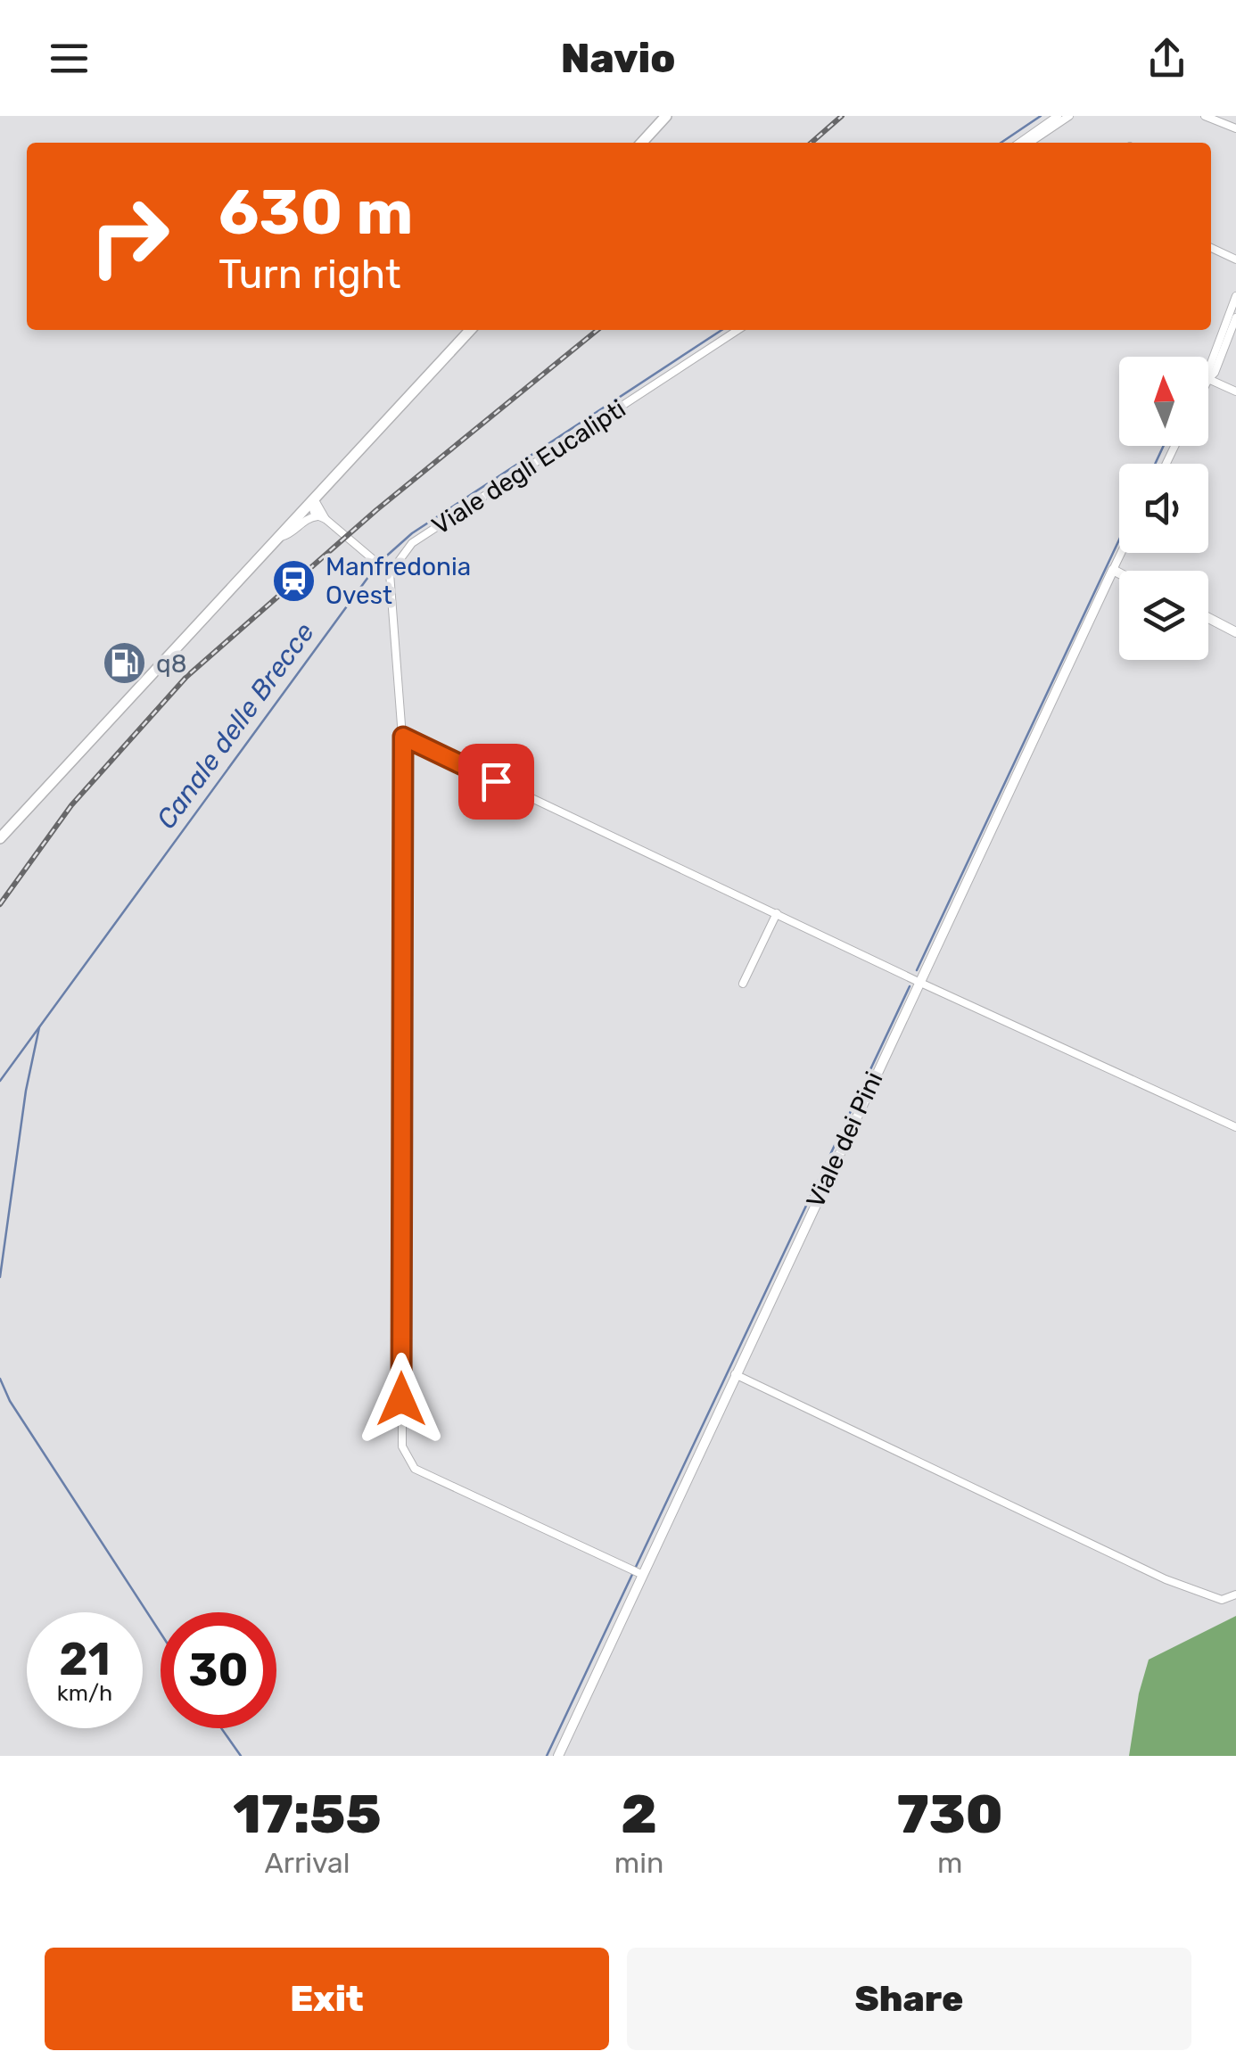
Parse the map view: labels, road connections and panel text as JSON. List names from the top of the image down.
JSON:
{
  "streets": {
    "street": ["Viale degli Eucalipti", "Viale dei Pini"]
  },
  "water": ["Canale delle Brecce"],
  "places": {
    "station": ["Manfredonia Ovest"],
    "fuel station": ["q8"]
  },
  "north": "top",
  "page": {
    "header": "Navio",
    "turn": ["630 m", "Turn right"],
    "speed": "21 km/h",
    "limit": "30",
    "eta": [
      "17:55",
      "Arrival",
      "2",
      "min",
      "730",
      "m"
    ],
    "buttons": ["Exit", "Share"]
  }
}
